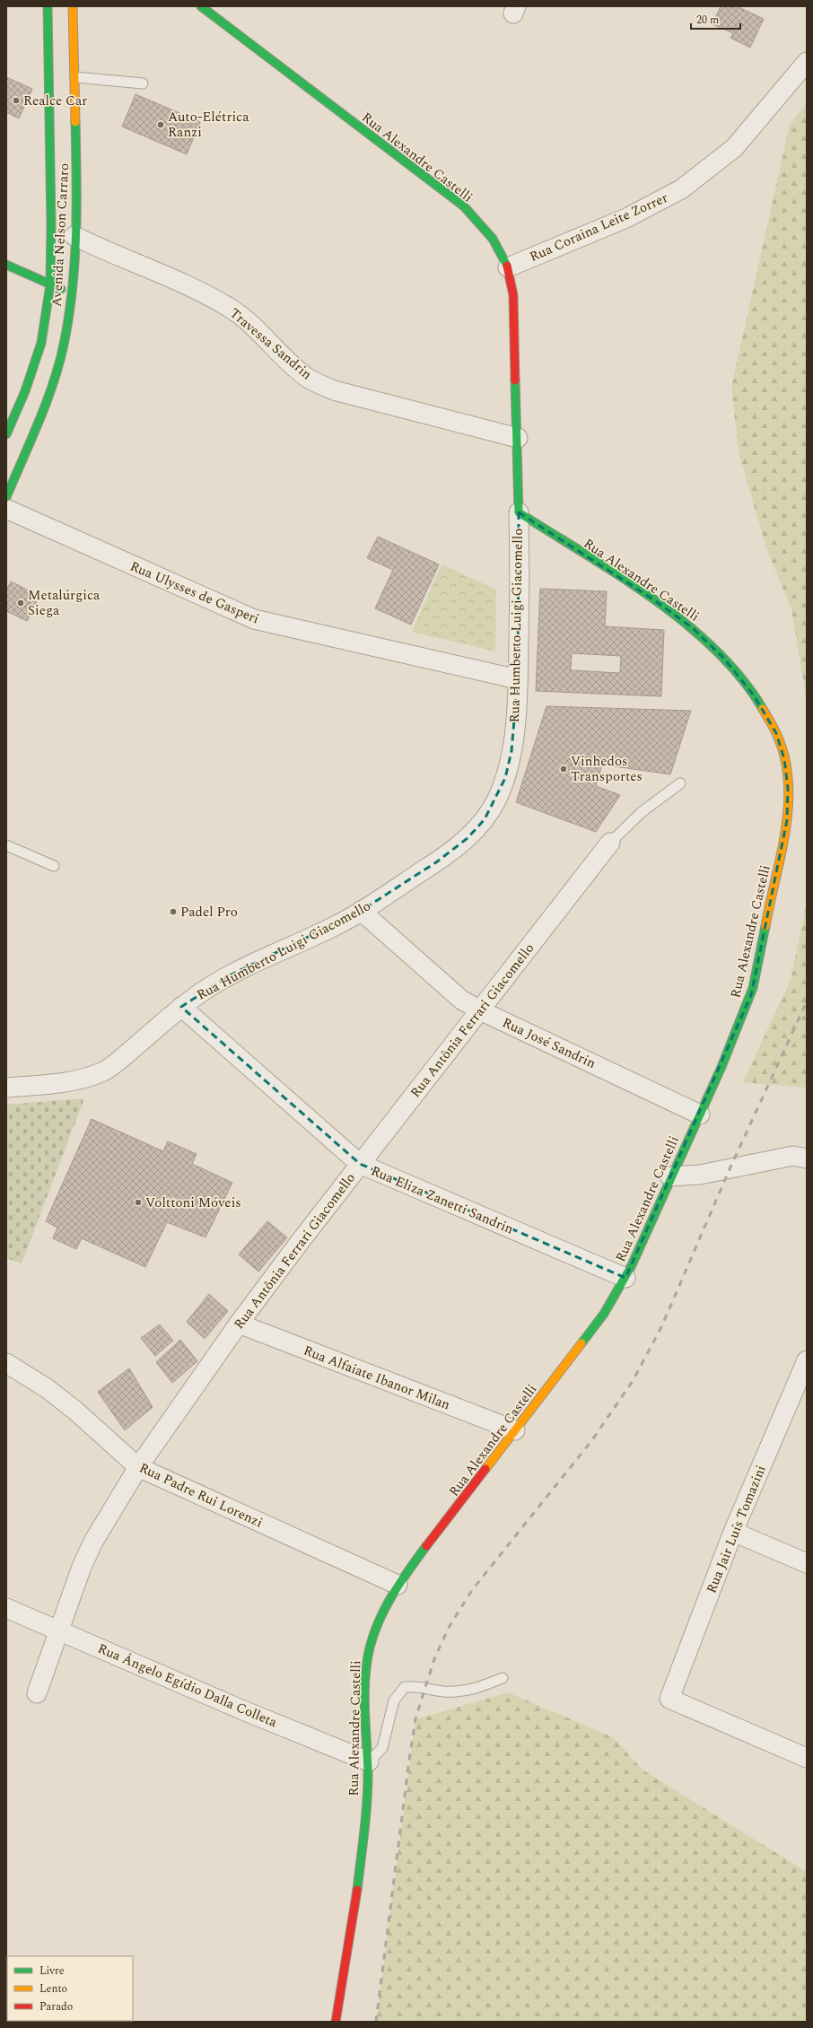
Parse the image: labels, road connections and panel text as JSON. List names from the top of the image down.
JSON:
{
  "streets": {
    "street": [
      "Rua Alexandre Castelli",
      "Rua Coraina Leite Zorrer",
      "Avenida Nelson Carraro",
      "Travessa Sandrin",
      "Rua Ulysses de Gasperi",
      "Rua Humberto Luigi Giacomello",
      "Rua Antônia Ferrari Giacomello",
      "Rua José Sandrin",
      "Rua Eliza Zanetti Sandrin",
      "Rua Alfaiate Ibanor Milan",
      "Rua Padre Rui Lorenzi",
      "Rua Jair Luís Tomazini",
      "Rua Ângelo Egídio Dalla Colleta"
    ]
  },
  "crossings": [
    ["Rua Alexandre Castelli", "Rua Coraina Leite Zorrer"],
    ["Rua Alexandre Castelli", "Travessa Sandrin"],
    ["Rua Alexandre Castelli", "Rua Humberto Luigi Giacomello"],
    ["Rua Alexandre Castelli", "Rua José Sandrin"],
    ["Rua Alexandre Castelli", "Rua Eliza Zanetti Sandrin"],
    ["Rua Alexandre Castelli", "Rua Alfaiate Ibanor Milan"],
    ["Rua Alexandre Castelli", "Rua Padre Rui Lorenzi"],
    ["Rua Alexandre Castelli", "Rua Ângelo Egídio Dalla Colleta"],
    ["Avenida Nelson Carraro", "Travessa Sandrin"],
    ["Rua Ulysses de Gasperi", "Rua Humberto Luigi Giacomello"],
    ["Rua Humberto Luigi Giacomello", "Rua José Sandrin"],
    ["Rua Humberto Luigi Giacomello", "Rua Eliza Zanetti Sandrin"],
    ["Rua Antônia Ferrari Giacomello", "Rua José Sandrin"],
    ["Rua Antônia Ferrari Giacomello", "Rua Eliza Zanetti Sandrin"],
    ["Rua Antônia Ferrari Giacomello", "Rua Alfaiate Ibanor Milan"],
    ["Rua Antônia Ferrari Giacomello", "Rua Padre Rui Lorenzi"],
    ["Rua Antônia Ferrari Giacomello", "Rua Ângelo Egídio Dalla Colleta"]
  ],
  "places": [
    "Realce Car",
    "Auto-Elétrica Ranzi",
    "Metalúrgica Siega",
    "Vinhedos Transportes",
    "Padel Pro",
    "Volttoni Móveis"
  ],
  "legend": ["Livre", "Lento", "Parado"],
  "scale_bar": "20 m"
}
